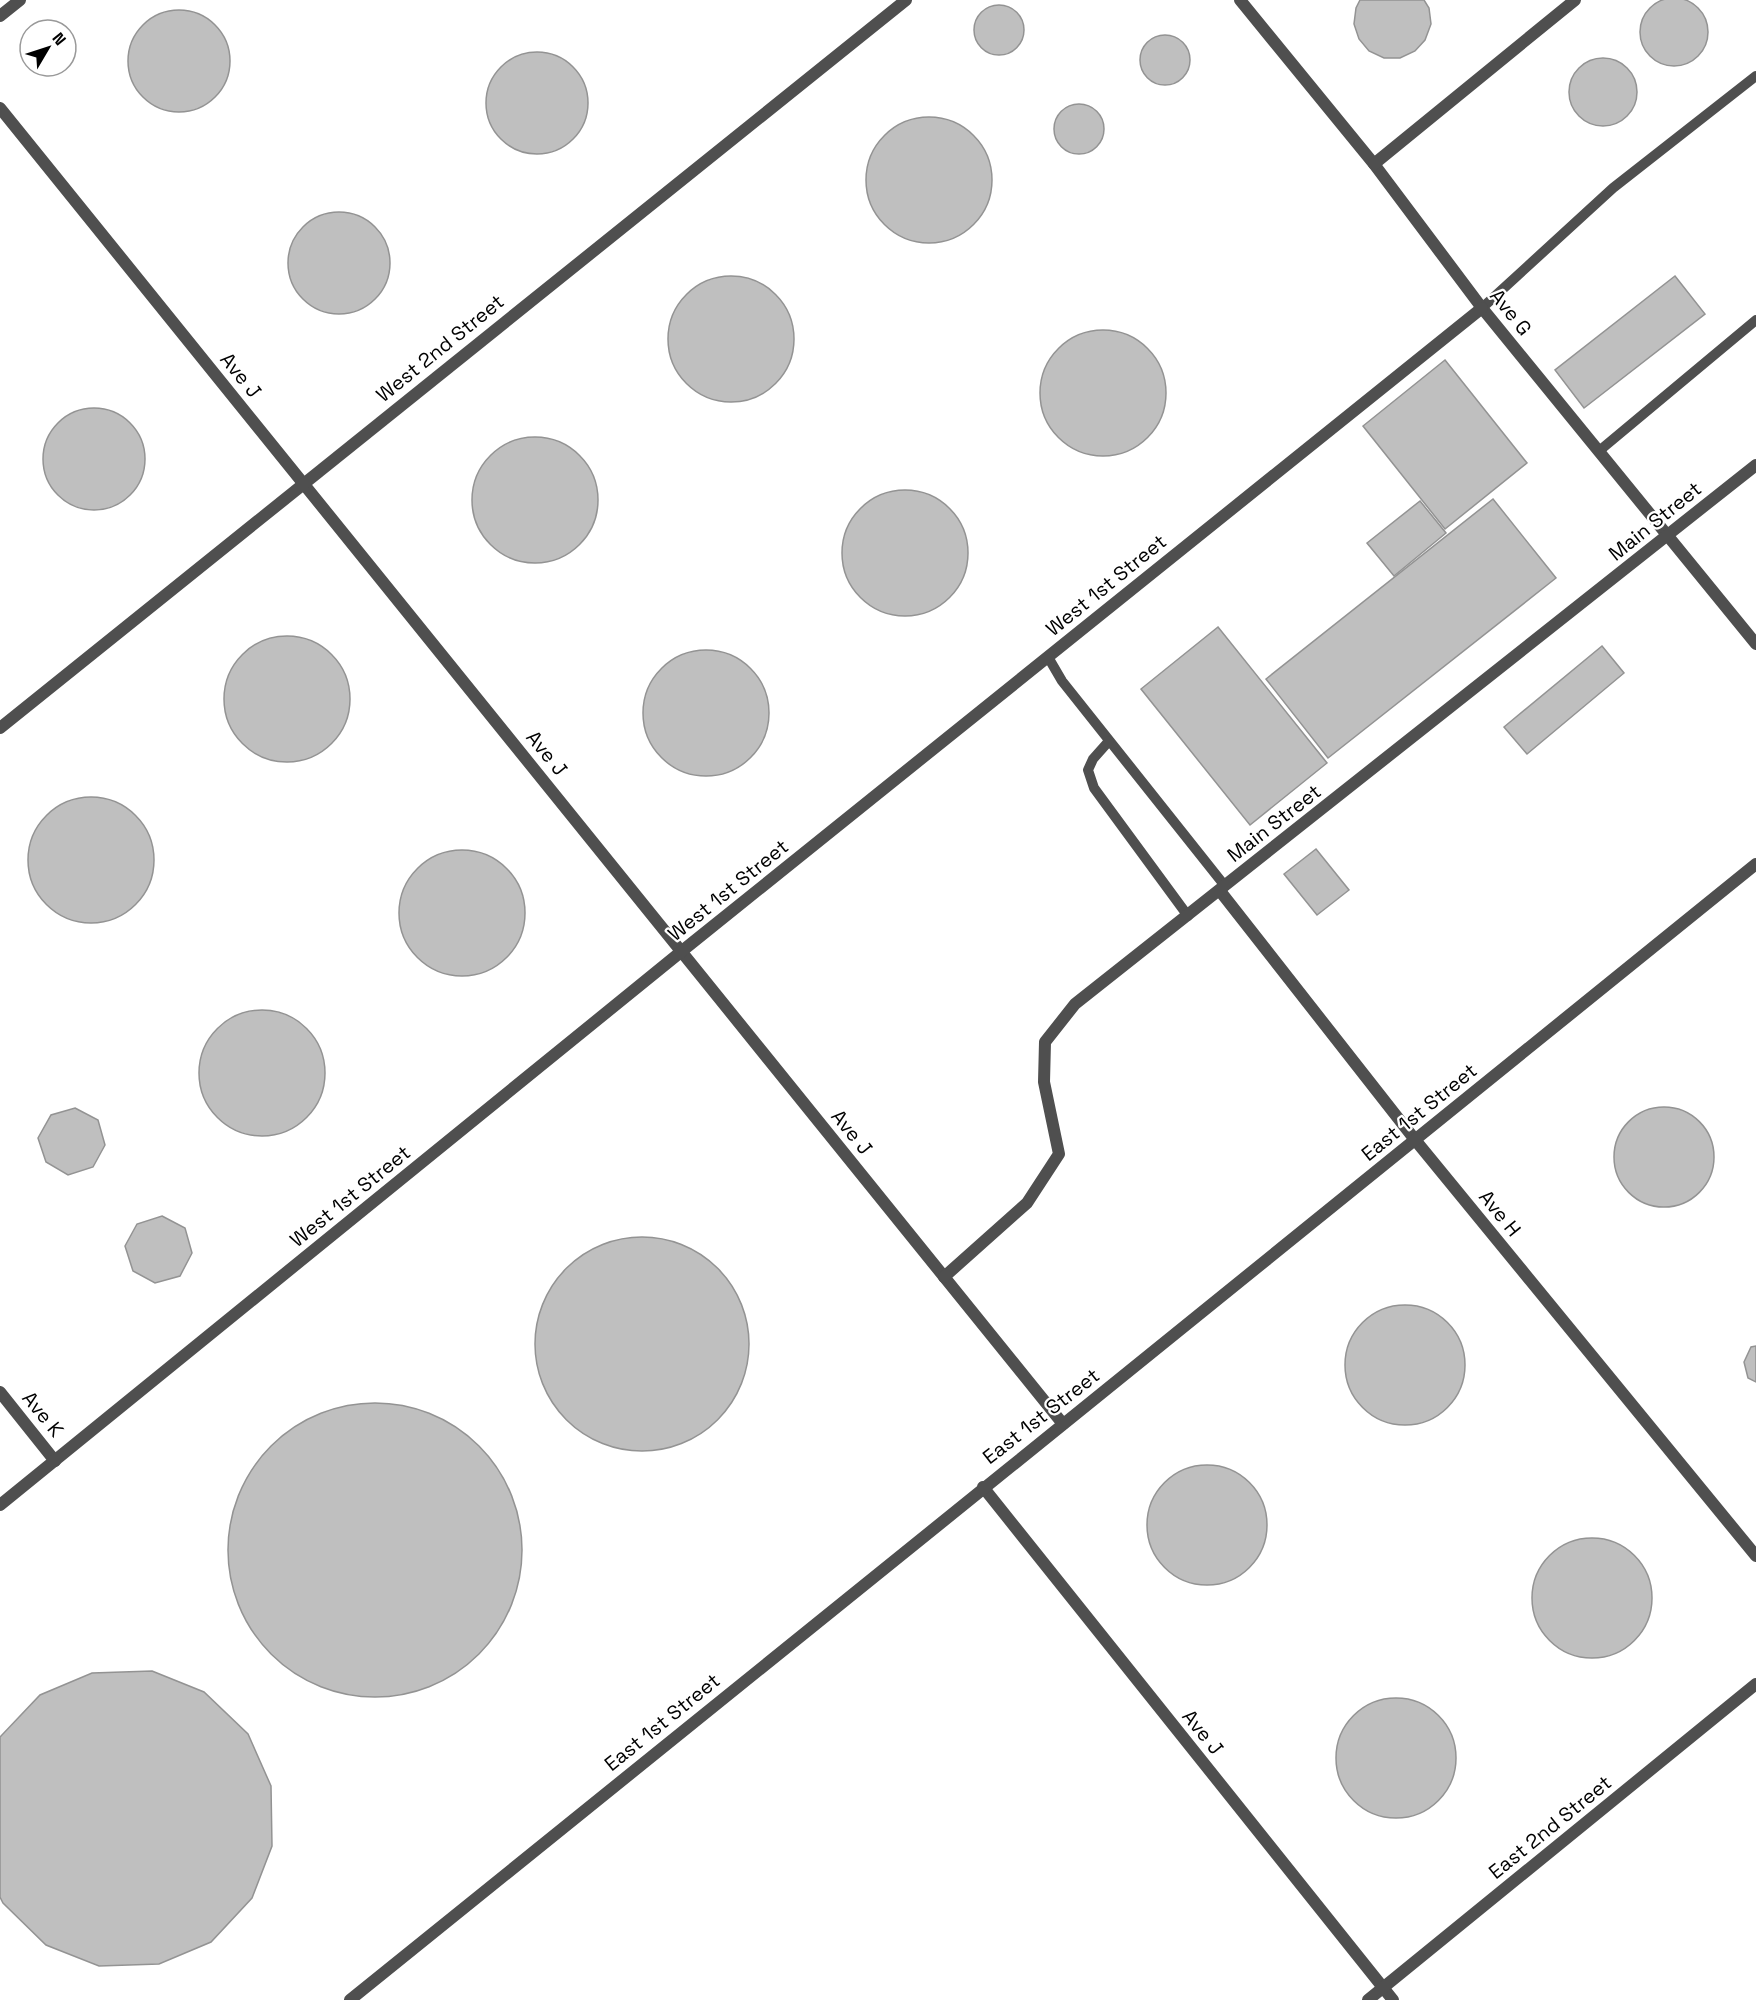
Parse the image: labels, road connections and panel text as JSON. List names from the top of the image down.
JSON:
{
  "streets": {
    "street": [
      "Ave G",
      "West 2nd Street",
      "Ave J",
      "Main Street",
      "West 1st Street",
      "East 1st Street",
      "Ave H",
      "Ave K",
      "East 2nd Street"
    ]
  },
  "crossings": [
    ["Ave G", "Main Street"],
    ["Ave G", "West 1st Street"],
    ["West 2nd Street", "Ave J"],
    ["Ave J", "Main Street"],
    ["Ave J", "West 1st Street"],
    ["Ave J", "East 1st Street"],
    ["Ave J", "East 2nd Street"],
    ["Main Street", "Ave H"],
    ["West 1st Street", "Ave K"],
    ["East 1st Street", "Ave H"]
  ],
  "north": "top right"
}
